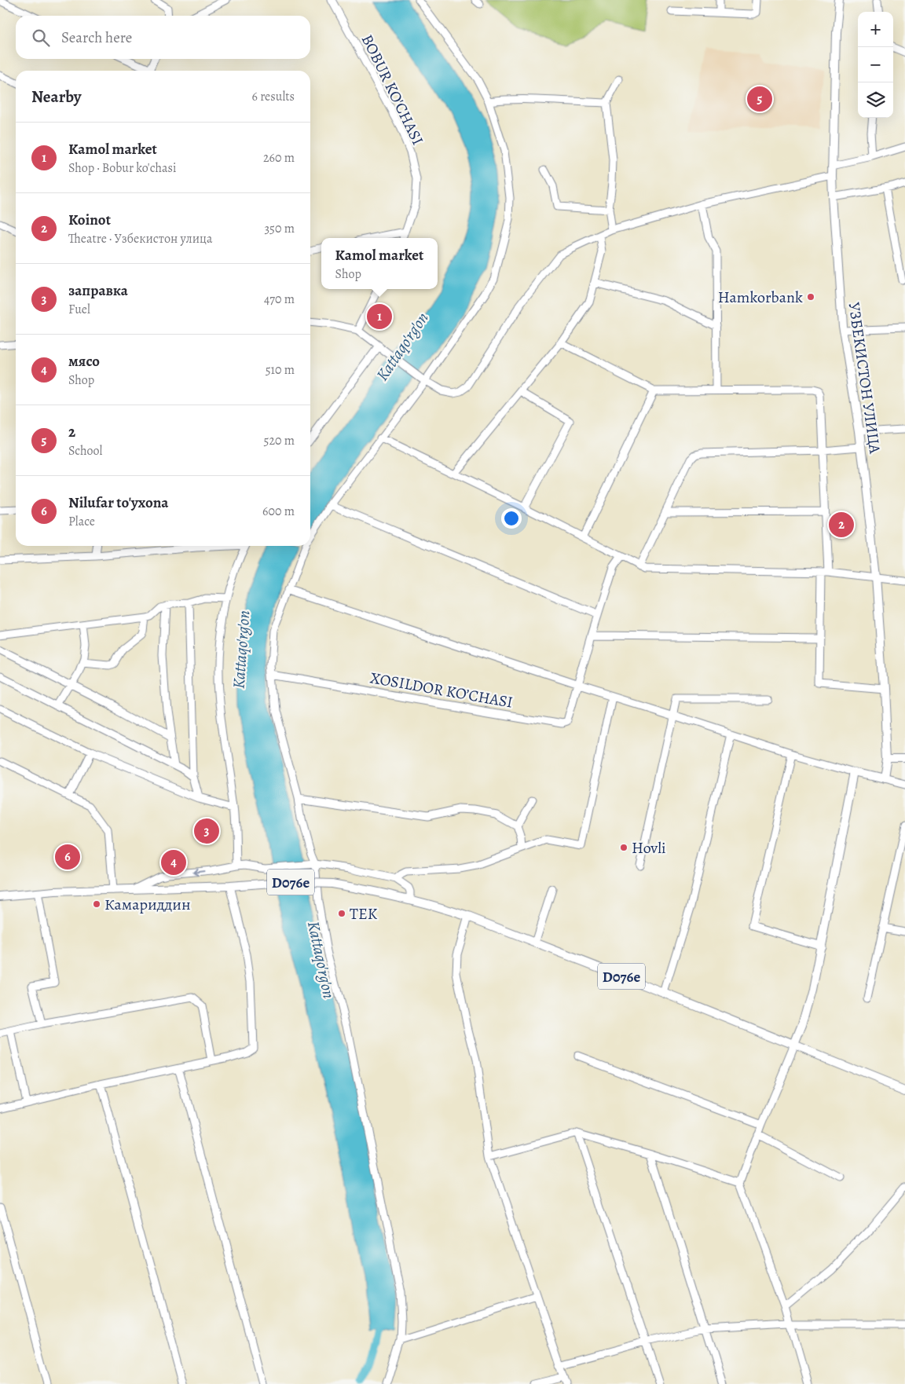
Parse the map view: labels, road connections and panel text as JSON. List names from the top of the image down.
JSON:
{
  "streets": {
    "main road": ["УЗБЕКИСТОН УЛИЦА", "D076e"],
    "street": ["BOBUR KO'CHASI", "XOSILDOR KO’CHASI"]
  },
  "water": ["Kattaqo'rg'on"],
  "places": [
    "Hamkorbank",
    "Hovli",
    "Камариддин",
    "TEK"
  ],
  "page": {
    "map_buttons": ["+", "−"],
    "search": "Search here",
    "heading": ["Nearby", "6 results"],
    "pins": [
      "5",
      "1",
      "2",
      "3",
      "6",
      "4"
    ],
    "list": [
      {
        "mark": "1",
        "name": "Kamol market",
        "note": "Shop · Bobur ko'chasi",
        "value": "260 m"
      },
      {
        "mark": "2",
        "name": "Koinot",
        "note": "Theatre · Узбекистон улица",
        "value": "350 m"
      },
      {
        "mark": "3",
        "name": "заправка",
        "note": "Fuel",
        "value": "470 m"
      },
      {
        "mark": "4",
        "name": "мясо",
        "note": "Shop",
        "value": "510 m"
      },
      {
        "mark": "5",
        "name": "2",
        "note": "School",
        "value": "520 m"
      },
      {
        "mark": "6",
        "name": "Nilufar to'yxona",
        "note": "Place",
        "value": "600 m"
      }
    ],
    "popup": ["Kamol market", "Shop"]
  }
}
